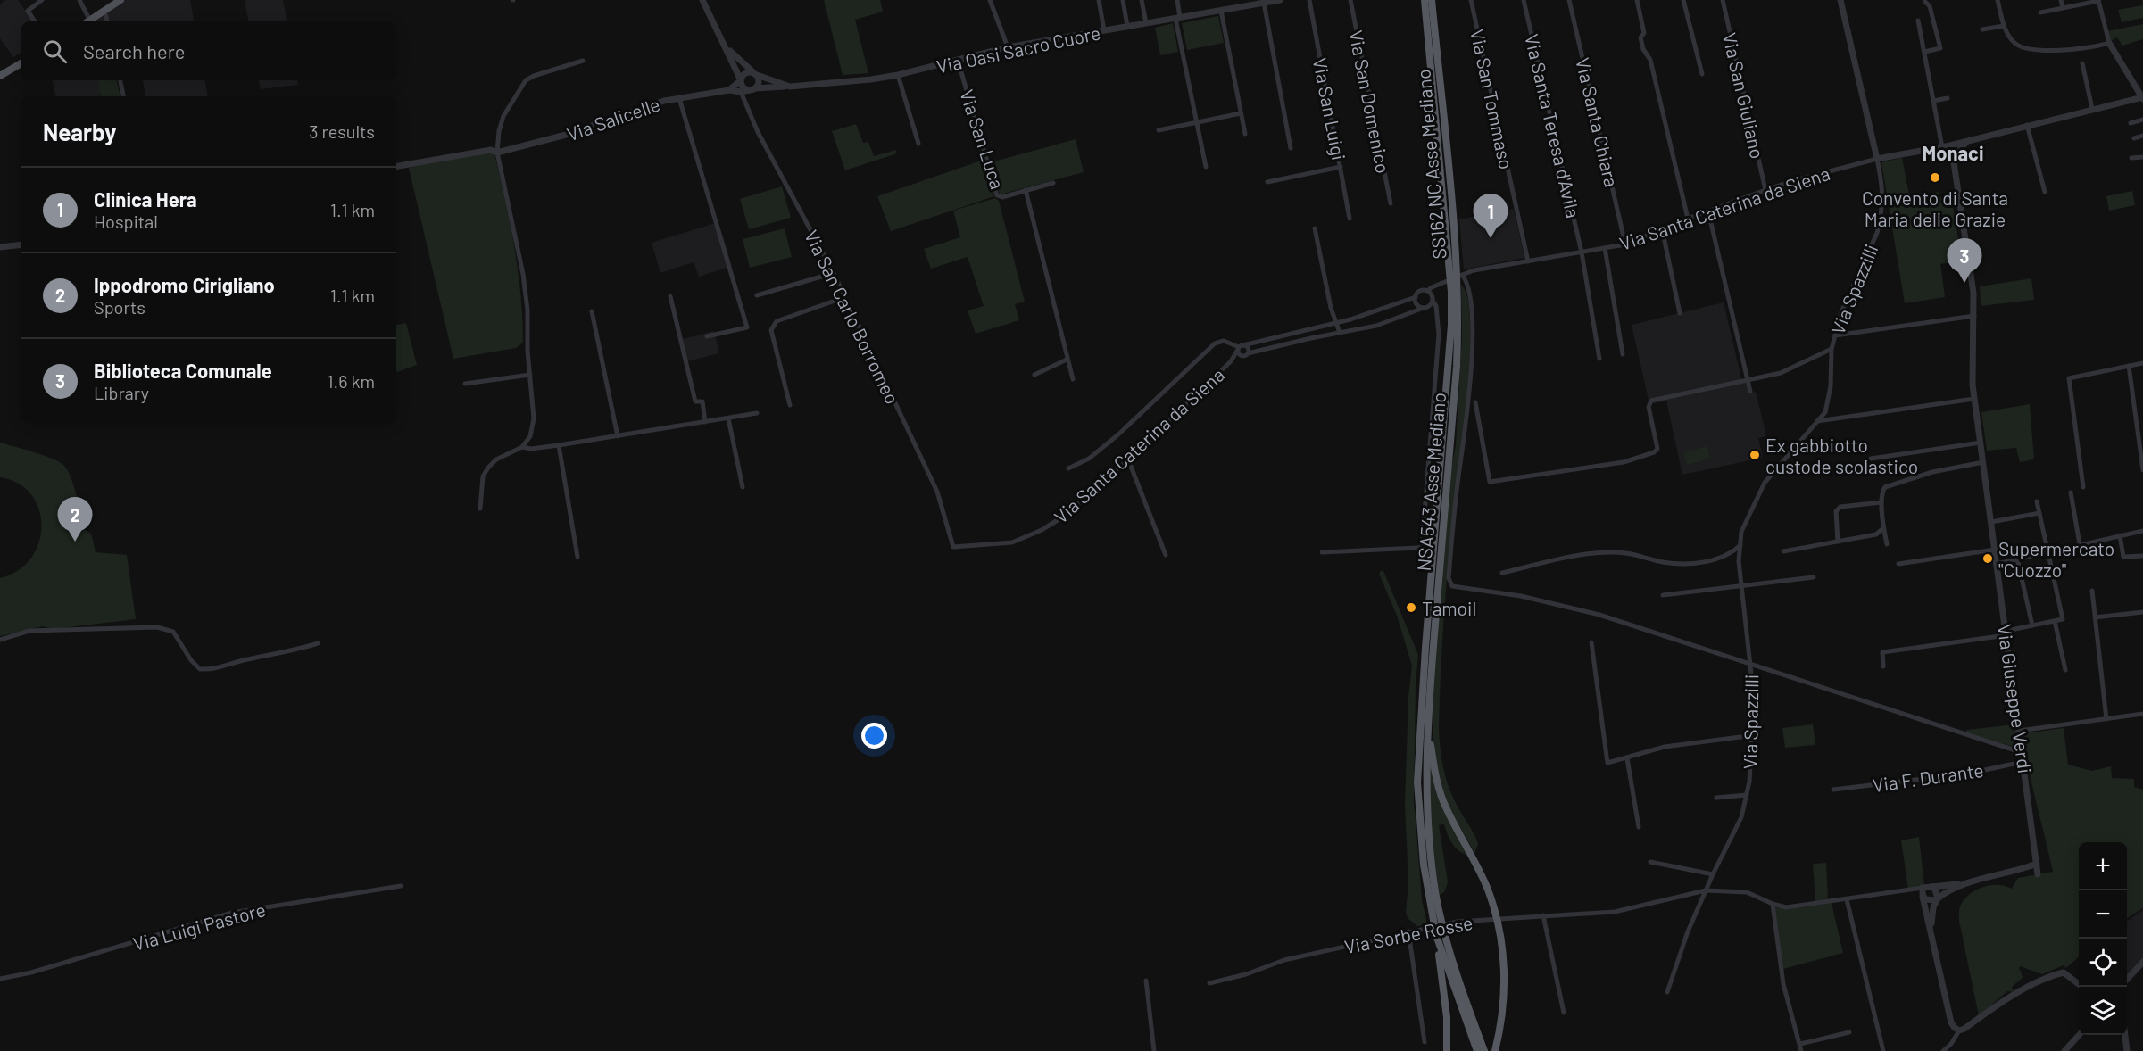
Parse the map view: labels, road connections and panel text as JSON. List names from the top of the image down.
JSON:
{
  "streets": {
    "highway": ["SS162 NC Asse Mediano", "NSA543 Asse Mediano"],
    "street": [
      "Via Oasi Sacro Cuore",
      "Via San Giuliano",
      "Via San Tommaso",
      "Via San Domenico",
      "Via San Luigi",
      "Via Salicelle",
      "Via Santa Chiara",
      "Via Santa Teresa d'Avila",
      "Via San Luca",
      "Via Santa Caterina da Siena",
      "Via Spazzilli",
      "Via San Carlo Borromeo",
      "Via Giuseppe Verdi",
      "Via F. Durante",
      "Via Luigi Pastore",
      "Via Sorbe Rosse"
    ]
  },
  "crossings": [
    ["Via Oasi Sacro Cuore", "Via San Luca"],
    ["Via San Giuliano", "Via Santa Caterina da Siena"],
    ["Via San Tommaso", "Via Santa Caterina da Siena"],
    ["Via Santa Chiara", "Via Santa Caterina da Siena"],
    ["Via Santa Teresa d'Avila", "Via Santa Caterina da Siena"],
    ["SS162 NC Asse Mediano", "NSA543 Asse Mediano"],
    ["Via Santa Caterina da Siena", "Via Spazzilli"],
    ["Via Santa Caterina da Siena", "Via San Carlo Borromeo"],
    ["Via Santa Caterina da Siena", "Via Giuseppe Verdi"],
    ["Via Giuseppe Verdi", "Via F. Durante"]
  ],
  "districts": ["Monaci"],
  "places": [
    "Convento di Santa Maria delle Grazie",
    "Ex gabbiotto custode scolastico",
    "Supermercato \"Cuozzo\"",
    "Tamoil"
  ],
  "page": {
    "search": "Search here",
    "heading": ["Nearby", "3 results"],
    "list": [
      {
        "mark": "1",
        "name": "Clinica Hera",
        "note": "Hospital",
        "value": "1.1 km"
      },
      {
        "mark": "2",
        "name": "Ippodromo Cirigliano",
        "note": "Sports",
        "value": "1.1 km"
      },
      {
        "mark": "3",
        "name": "Biblioteca Comunale",
        "note": "Library",
        "value": "1.6 km"
      }
    ],
    "pins": ["1", "3", "2"],
    "map_buttons": ["+", "−"]
  }
}
